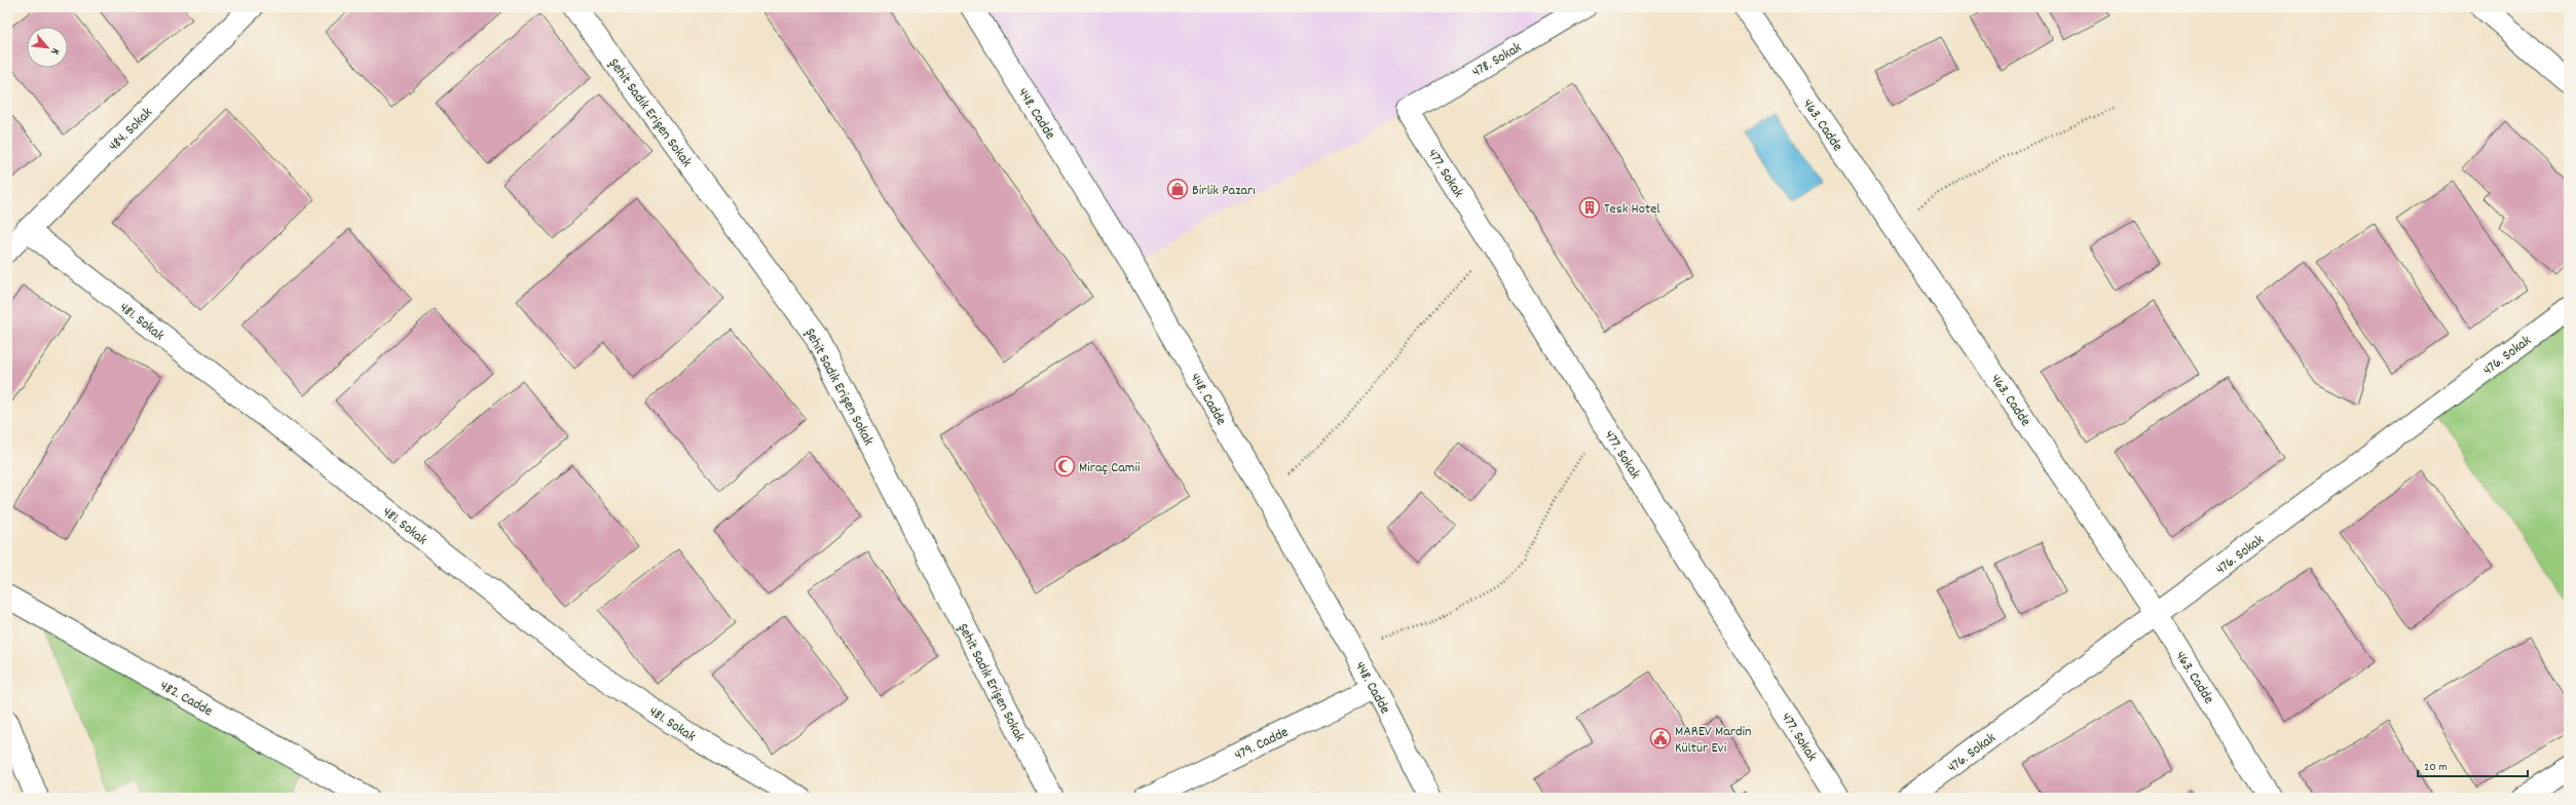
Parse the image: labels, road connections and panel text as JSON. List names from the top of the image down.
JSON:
{
  "streets": {
    "street": [
      "478. Sokak",
      "Şehit Sadık Erişen Sokak",
      "448. Cadde",
      "463. Cadde",
      "484. Sokak",
      "477. Sokak",
      "481. Sokak",
      "476. Sokak",
      "482. Cadde",
      "479. Cadde"
    ]
  },
  "crossings": [
    ["478. Sokak", "477. Sokak"],
    ["448. Cadde", "479. Cadde"],
    ["463. Cadde", "476. Sokak"],
    ["484. Sokak", "481. Sokak"]
  ],
  "places": {
    "shop": ["Birlik Pazarı"],
    "building": ["Tesk Hotel"],
    "mosque": ["Miraç Camii"],
    "public building": ["MAREV Mardin Kültür Evi"]
  },
  "scale_bar": "20 m",
  "north": "bottom right"
}
